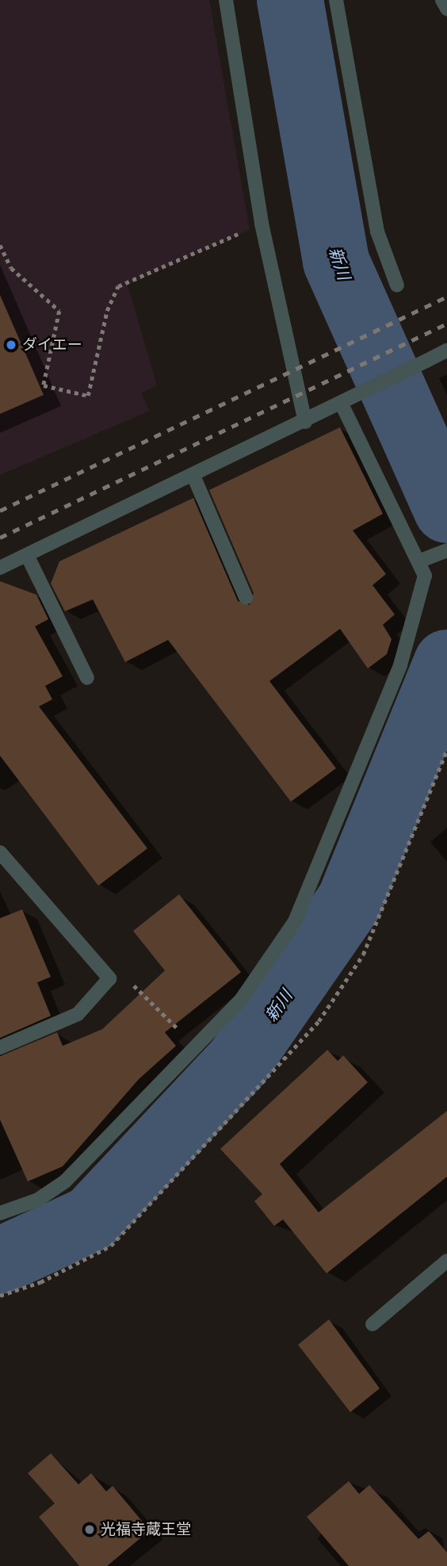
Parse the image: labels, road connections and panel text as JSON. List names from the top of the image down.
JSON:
{
  "water": ["新川"],
  "places": ["ダイエー", "光福寺蔵王堂"]
}
